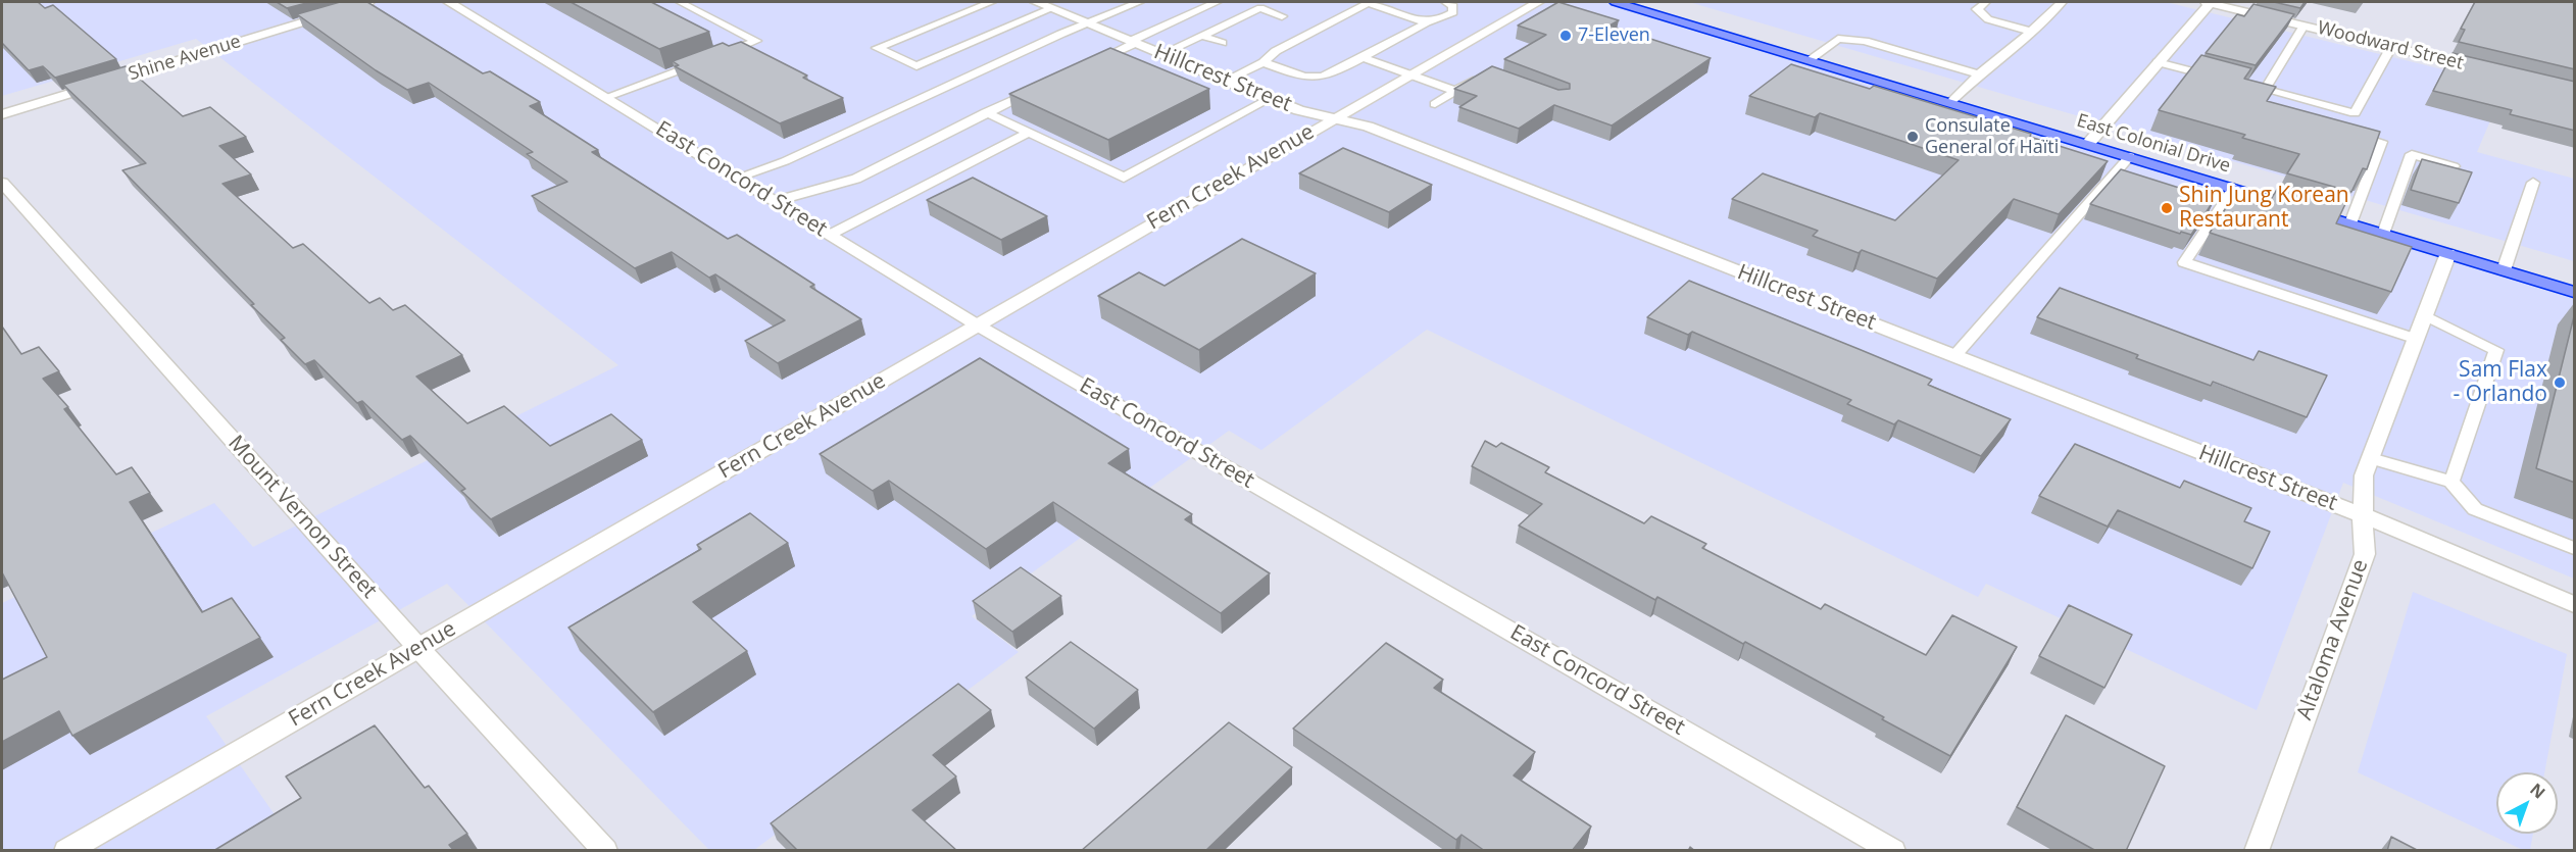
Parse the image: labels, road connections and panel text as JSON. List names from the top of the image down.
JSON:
{
  "streets": {
    "highway": ["East Colonial Drive"],
    "street": [
      "Woodward Street",
      "Shine Avenue",
      "Hillcrest Street",
      "Fern Creek Avenue",
      "East Concord Street",
      "Mount Vernon Street",
      "Altaloma Avenue"
    ]
  },
  "crossings": [
    ["Hillcrest Street", "Fern Creek Avenue"],
    ["Hillcrest Street", "Altaloma Avenue"],
    ["East Colonial Drive", "Altaloma Avenue"],
    ["Fern Creek Avenue", "East Concord Street"],
    ["Fern Creek Avenue", "Mount Vernon Street"]
  ],
  "places": [
    "7-Eleven",
    "Consulate General of Haïti",
    "Shin Jung Korean Restaurant",
    "Sam Flax - Orlando"
  ],
  "north": "top right"
}
